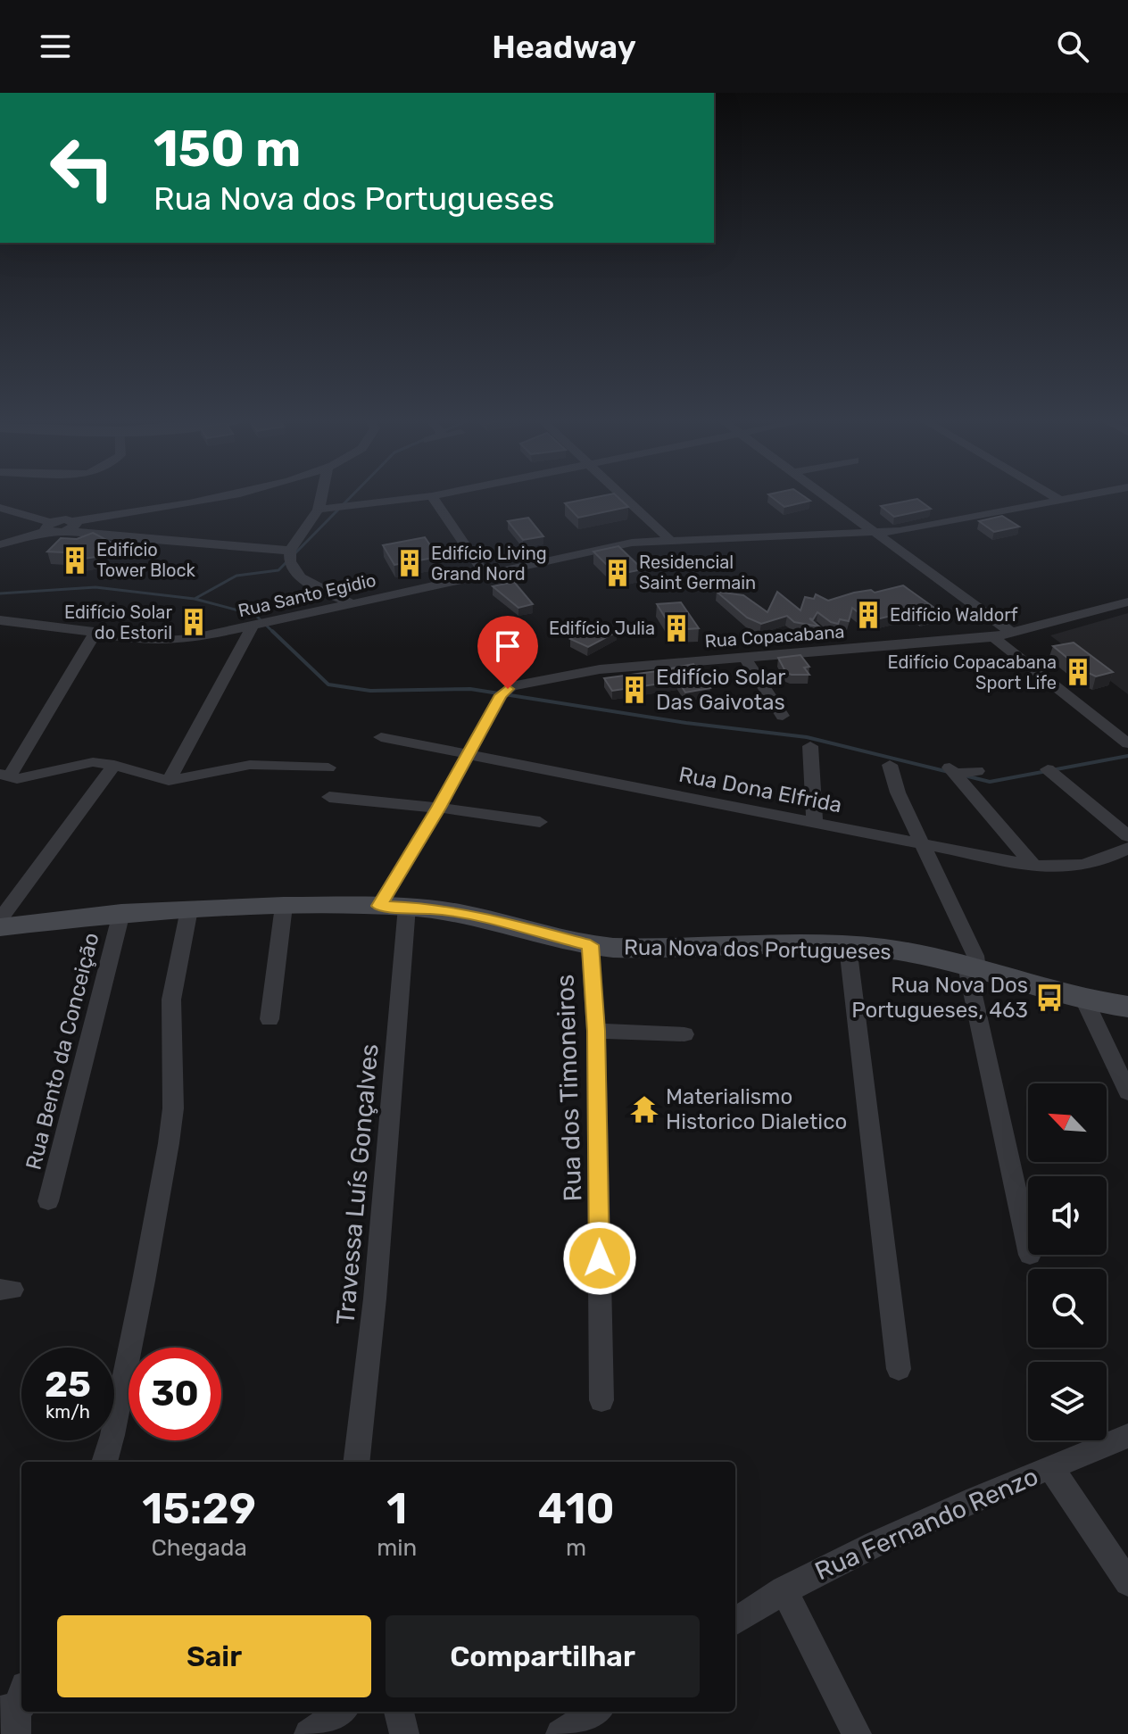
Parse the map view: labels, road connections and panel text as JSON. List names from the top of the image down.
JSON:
{
  "streets": {
    "street": [
      "Rua Santo Egidio",
      "Rua Copacabana",
      "Rua Dona Elfrida",
      "Rua Nova dos Portugueses",
      "Rua Bento da Conceição",
      "Rua dos Timoneiros",
      "Travessa Luís Gonçalves",
      "Rua Fernando Renzo"
    ]
  },
  "crossings": [
    ["Rua Copacabana", "Rua Dona Elfrida"],
    ["Rua Nova dos Portugueses", "Rua Bento da Conceição"],
    ["Rua Nova dos Portugueses", "Rua dos Timoneiros"],
    ["Rua Nova dos Portugueses", "Travessa Luís Gonçalves"]
  ],
  "places": {
    "building": [
      "Edifício Tower Block",
      "Edifício Living Grand Nord",
      "Residencial Saint Germain",
      "Edifício Waldorf",
      "Edifício Solar do Estoril",
      "Edifício Julia",
      "Edifício Copacabana Sport Life",
      "Edifício Solar Das Gaivotas"
    ],
    "bus stop": ["Rua Nova Dos Portugueses, 463"],
    "temple": ["Materialismo Historico Dialetico"]
  },
  "north": "top left",
  "page": {
    "header": "Headway",
    "turn": ["150 m", "Rua Nova dos Portugueses"],
    "speed": "25 km/h",
    "limit": "30",
    "eta": [
      "15:29",
      "Chegada",
      "1",
      "min",
      "410",
      "m"
    ],
    "buttons": ["Sair", "Compartilhar"]
  }
}
